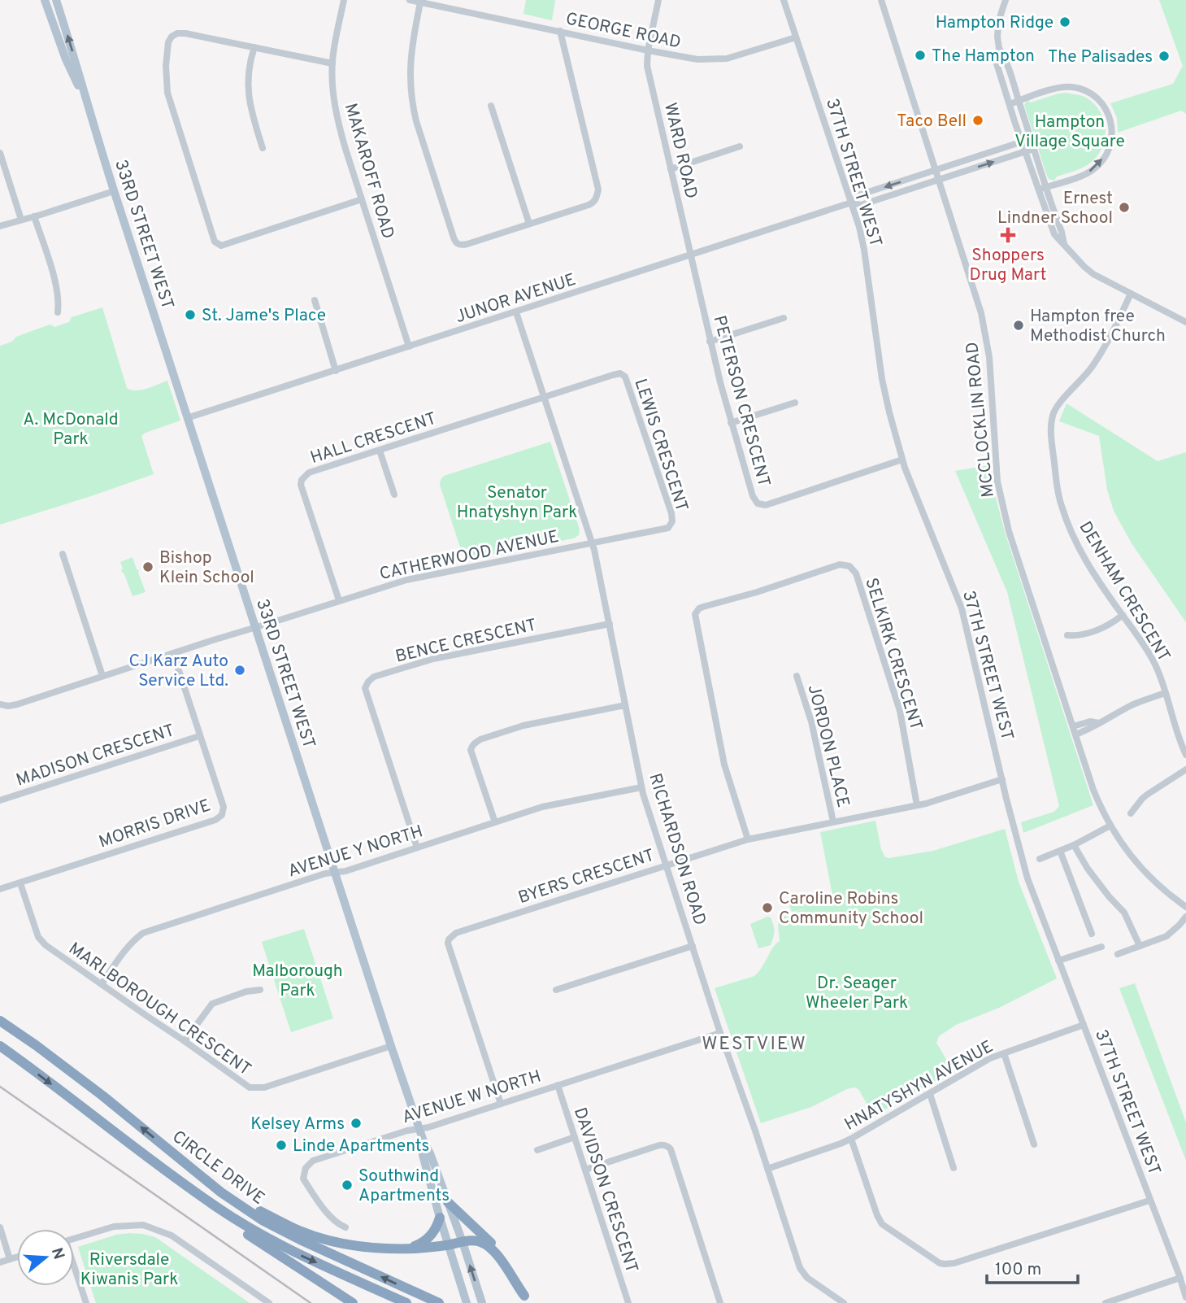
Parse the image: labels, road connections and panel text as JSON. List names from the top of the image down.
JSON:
{
  "streets": {
    "highway": ["CIRCLE DRIVE"],
    "main road": ["33RD STREET WEST"],
    "street": [
      "GEORGE ROAD",
      "WARD ROAD",
      "MAKAROFF ROAD",
      "37TH STREET WEST",
      "JUNOR AVENUE",
      "PETERSON CRESCENT",
      "MCCLOCKLIN ROAD",
      "HALL CRESCENT",
      "LEWIS CRESCENT",
      "CATHERWOOD AVENUE",
      "DENHAM CRESCENT",
      "BENCE CRESCENT",
      "SELKIRK CRESCENT",
      "JORDON PLACE",
      "MADISON CRESCENT",
      "MORRIS DRIVE",
      "RICHARDSON ROAD",
      "AVENUE Y NORTH",
      "BYERS CRESCENT",
      "MARLBOROUGH CRESCENT",
      "HNATYSHYN AVENUE",
      "AVENUE W NORTH",
      "DAVIDSON CRESCENT"
    ]
  },
  "crossings": [
    ["GEORGE ROAD", "WARD ROAD"],
    ["GEORGE ROAD", "37TH STREET WEST"],
    ["WARD ROAD", "JUNOR AVENUE"],
    ["WARD ROAD", "PETERSON CRESCENT"],
    ["MAKAROFF ROAD", "JUNOR AVENUE"],
    ["37TH STREET WEST", "JUNOR AVENUE"],
    ["37TH STREET WEST", "PETERSON CRESCENT"],
    ["37TH STREET WEST", "BYERS CRESCENT"],
    ["37TH STREET WEST", "HNATYSHYN AVENUE"],
    ["33RD STREET WEST", "JUNOR AVENUE"],
    ["33RD STREET WEST", "CATHERWOOD AVENUE"],
    ["33RD STREET WEST", "AVENUE Y NORTH"],
    ["33RD STREET WEST", "MARLBOROUGH CRESCENT"],
    ["33RD STREET WEST", "AVENUE W NORTH"],
    ["JUNOR AVENUE", "PETERSON CRESCENT"],
    ["JUNOR AVENUE", "MCCLOCKLIN ROAD"],
    ["JUNOR AVENUE", "RICHARDSON ROAD"],
    ["HALL CRESCENT", "LEWIS CRESCENT"],
    ["HALL CRESCENT", "CATHERWOOD AVENUE"],
    ["HALL CRESCENT", "RICHARDSON ROAD"],
    ["LEWIS CRESCENT", "CATHERWOOD AVENUE"],
    ["LEWIS CRESCENT", "RICHARDSON ROAD"],
    ["CATHERWOOD AVENUE", "MORRIS DRIVE"],
    ["CATHERWOOD AVENUE", "RICHARDSON ROAD"],
    ["BENCE CRESCENT", "RICHARDSON ROAD"],
    ["BENCE CRESCENT", "AVENUE Y NORTH"],
    ["SELKIRK CRESCENT", "BYERS CRESCENT"],
    ["JORDON PLACE", "BYERS CRESCENT"],
    ["MADISON CRESCENT", "MORRIS DRIVE"],
    ["MORRIS DRIVE", "MARLBOROUGH CRESCENT"],
    ["RICHARDSON ROAD", "AVENUE Y NORTH"],
    ["RICHARDSON ROAD", "BYERS CRESCENT"],
    ["RICHARDSON ROAD", "HNATYSHYN AVENUE"],
    ["RICHARDSON ROAD", "AVENUE W NORTH"],
    ["AVENUE Y NORTH", "MARLBOROUGH CRESCENT"],
    ["BYERS CRESCENT", "AVENUE W NORTH"],
    ["AVENUE W NORTH", "DAVIDSON CRESCENT"]
  ],
  "districts": ["WESTVIEW"],
  "parks": [
    "Hampton Village Square",
    "A. McDonald Park",
    "Senator Hnatyshyn Park",
    "Malborough Park",
    "Dr. Seager Wheeler Park",
    "Riversdale Kiwanis Park"
  ],
  "places": {
    "other": [
      "Hampton Ridge",
      "The Hampton",
      "The Palisades",
      "Taco Bell",
      "Ernest Lindner School",
      "St. Jame's Place",
      "Hampton free Methodist Church",
      "Bishop Klein School",
      "CJ Karz Auto Service Ltd.",
      "Caroline Robins Community School",
      "Kelsey Arms",
      "Linde Apartments",
      "Southwind Apartments"
    ],
    "health": ["Shoppers Drug Mart"]
  },
  "scale_bar": "100 m",
  "north": "right"
}
